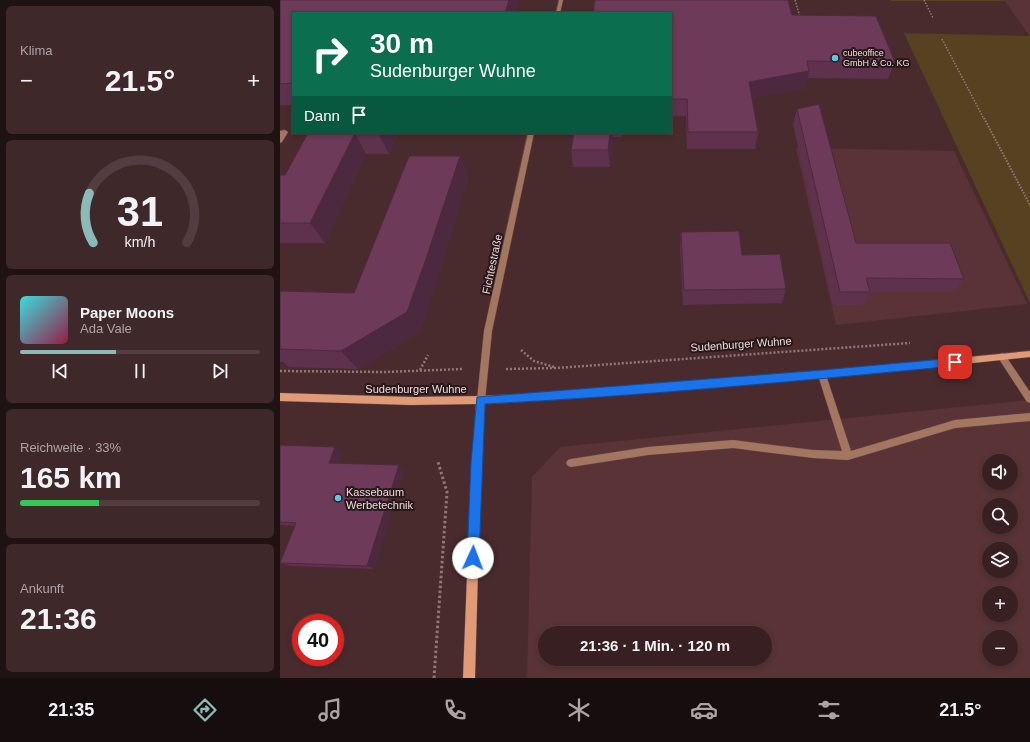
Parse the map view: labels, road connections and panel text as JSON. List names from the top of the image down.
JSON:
{
  "streets": {
    "main road": ["Sudenburger Wuhne"],
    "street": ["Fichtestraße"]
  },
  "crossings": [
    ["Fichtestraße", "Sudenburger Wuhne"]
  ],
  "places": ["cubeoffice GmbH & Co. KG", "Kassebaum Werbetechnik"],
  "page": {
    "tile": [
      "Klima",
      ["Reichweite · 33%", "165 km"],
      ["Ankunft", "21:36"]
    ],
    "turn": ["30 m", "Sudenburger Wuhne"],
    "heat": ["−", "21.5°", "+"],
    "then": "Dann",
    "song": ["Paper Moons", "Ada Vale"],
    "map_buttons": ["+", "−"],
    "limit": "40",
    "trip": "21:36 · 1 Min. · 120 m",
    "tabs": ["21:35", "21.5°"],
    "gauge": ["31", "km/h"]
  }
}
